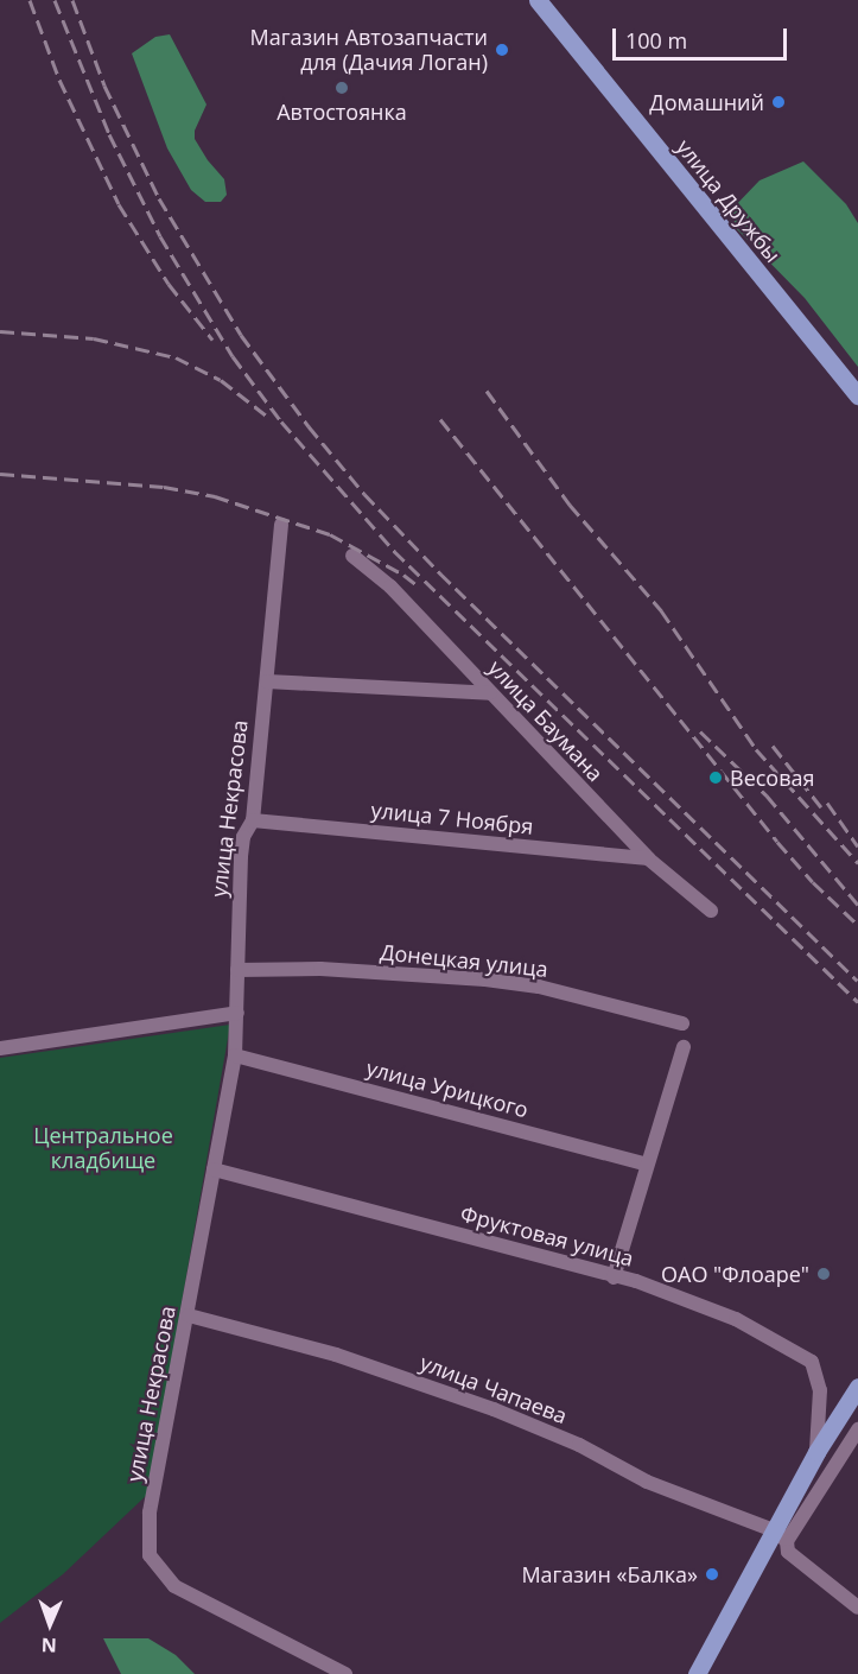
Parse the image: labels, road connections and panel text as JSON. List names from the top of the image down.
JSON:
{
  "streets": {
    "main road": ["улица Дружбы"],
    "street": [
      "улица Баумана",
      "улица Некрасова",
      "улица 7 Ноября",
      "Донецкая улица",
      "улица Урицкого",
      "Фруктовая улица",
      "улица Чапаева"
    ]
  },
  "crossings": [
    ["улица Баумана", "улица 7 Ноября"],
    ["улица Некрасова", "улица 7 Ноября"],
    ["улица Некрасова", "Донецкая улица"],
    ["улица Некрасова", "улица Урицкого"],
    ["улица Некрасова", "Фруктовая улица"],
    ["улица Некрасова", "улица Чапаева"]
  ],
  "parks": ["Центральное кладбище"],
  "places": [
    "Магазин Автозапчасти для (Дачия Логан)",
    "Автостоянка",
    "Домашний",
    "Весовая",
    "ОАО \"Флоаре\"",
    "Магазин «Балка»"
  ],
  "scale_bar": "100 m",
  "north": "bottom"
}
